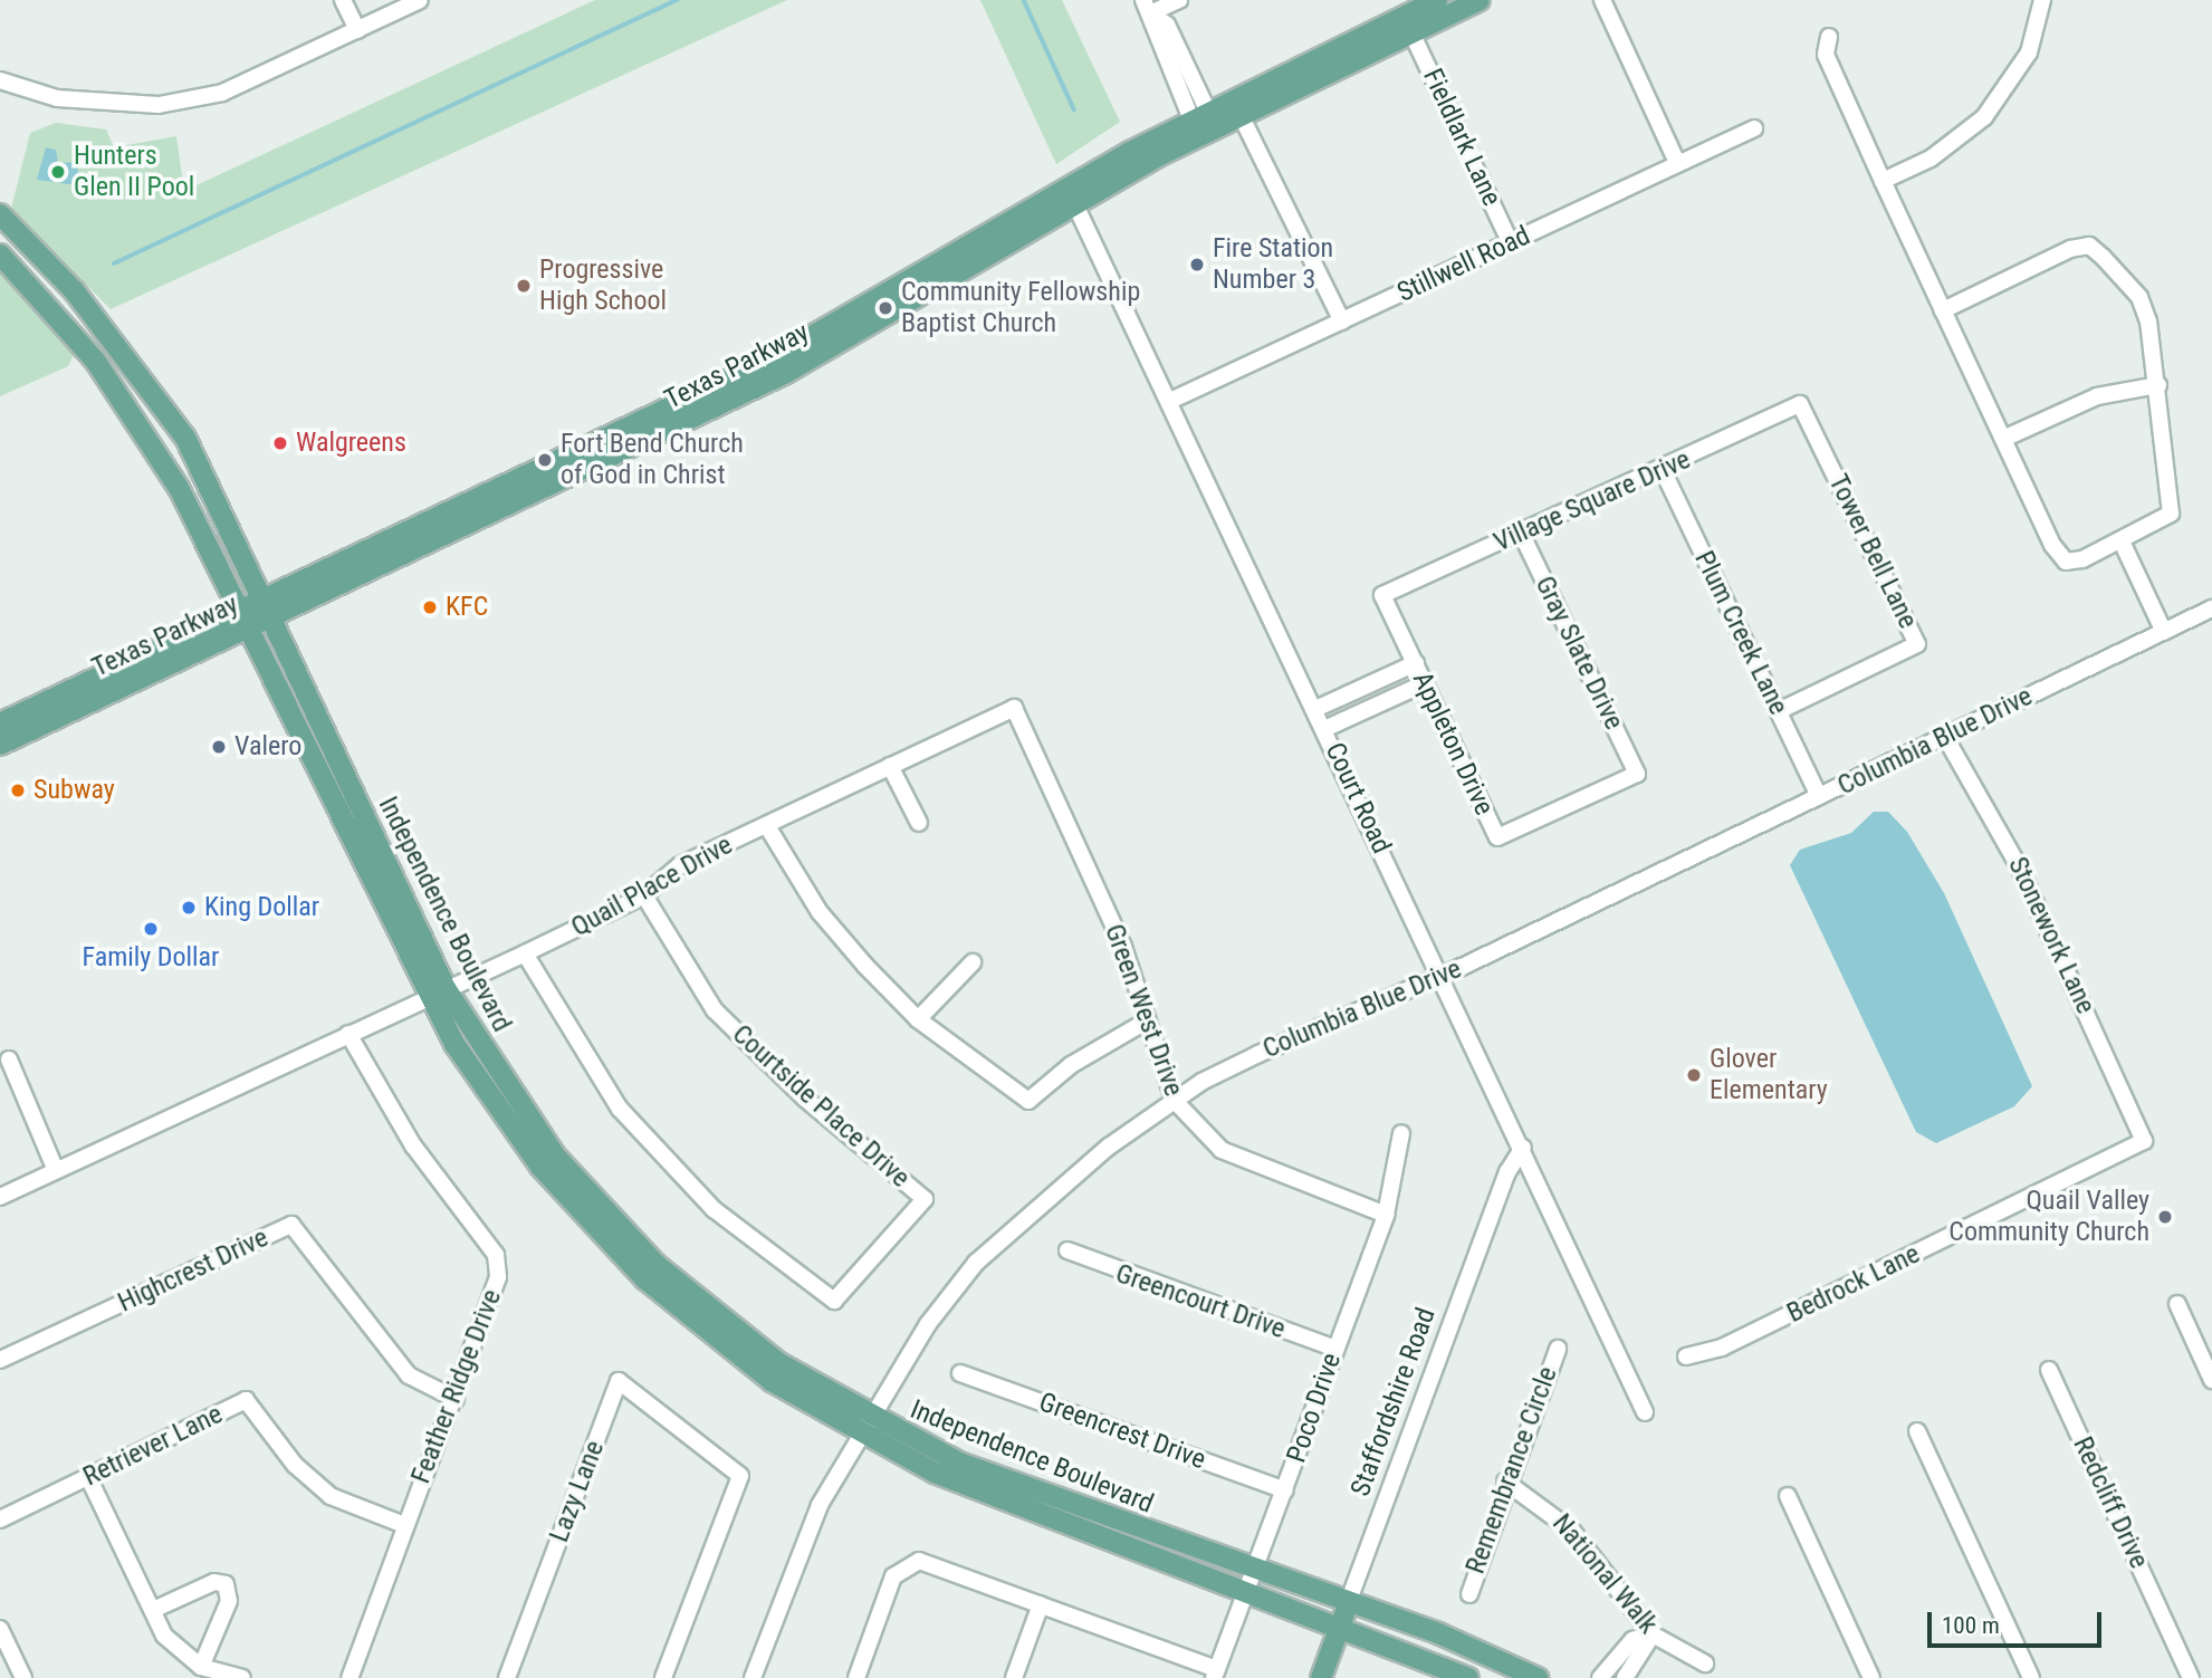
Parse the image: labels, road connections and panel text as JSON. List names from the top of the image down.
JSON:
{
  "streets": {
    "main road": ["Texas Parkway", "Independence Boulevard", "Staffordshire Road"],
    "street": [
      "Fieldlark Lane",
      "Stillwell Road",
      "Village Square Drive",
      "Tower Bell Lane",
      "Plum Creek Lane",
      "Gray Slate Drive",
      "Columbia Blue Drive",
      "Appleton Drive",
      "Court Road",
      "Quail Place Drive",
      "Stonework Lane",
      "Green West Drive",
      "Courtside Place Drive",
      "Highcrest Drive",
      "Bedrock Lane",
      "Greencourt Drive",
      "Feather Ridge Drive",
      "Poco Drive",
      "Greencrest Drive",
      "Retriever Lane",
      "Remembrance Circle",
      "Lazy Lane",
      "Redcliff Drive",
      "National Walk"
    ]
  },
  "crossings": [
    ["Fieldlark Lane", "Stillwell Road"],
    ["Fieldlark Lane", "Texas Parkway"],
    ["Stillwell Road", "Court Road"],
    ["Texas Parkway", "Court Road"],
    ["Texas Parkway", "Independence Boulevard"],
    ["Village Square Drive", "Tower Bell Lane"],
    ["Village Square Drive", "Plum Creek Lane"],
    ["Village Square Drive", "Gray Slate Drive"],
    ["Village Square Drive", "Appleton Drive"],
    ["Tower Bell Lane", "Plum Creek Lane"],
    ["Plum Creek Lane", "Columbia Blue Drive"],
    ["Gray Slate Drive", "Appleton Drive"],
    ["Columbia Blue Drive", "Court Road"],
    ["Columbia Blue Drive", "Independence Boulevard"],
    ["Columbia Blue Drive", "Stonework Lane"],
    ["Columbia Blue Drive", "Green West Drive"],
    ["Court Road", "Staffordshire Road"],
    ["Quail Place Drive", "Independence Boulevard"],
    ["Quail Place Drive", "Green West Drive"],
    ["Quail Place Drive", "Courtside Place Drive"],
    ["Quail Place Drive", "Feather Ridge Drive"],
    ["Independence Boulevard", "Staffordshire Road"],
    ["Independence Boulevard", "Poco Drive"],
    ["Stonework Lane", "Bedrock Lane"],
    ["Green West Drive", "Poco Drive"],
    ["Highcrest Drive", "Feather Ridge Drive"],
    ["Greencourt Drive", "Poco Drive"],
    ["Feather Ridge Drive", "Retriever Lane"],
    ["Poco Drive", "Greencrest Drive"],
    ["Remembrance Circle", "National Walk"]
  ],
  "places": [
    "Hunters Glen II Pool",
    "Fire Station Number 3",
    "Progressive High School",
    "Community Fellowship Baptist Church",
    "Walgreens",
    "Fort Bend Church of God in Christ",
    "KFC",
    "Valero",
    "Subway",
    "King Dollar",
    "Family Dollar",
    "Glover Elementary",
    "Quail Valley Community Church"
  ],
  "scale_bar": "100 m"
}
